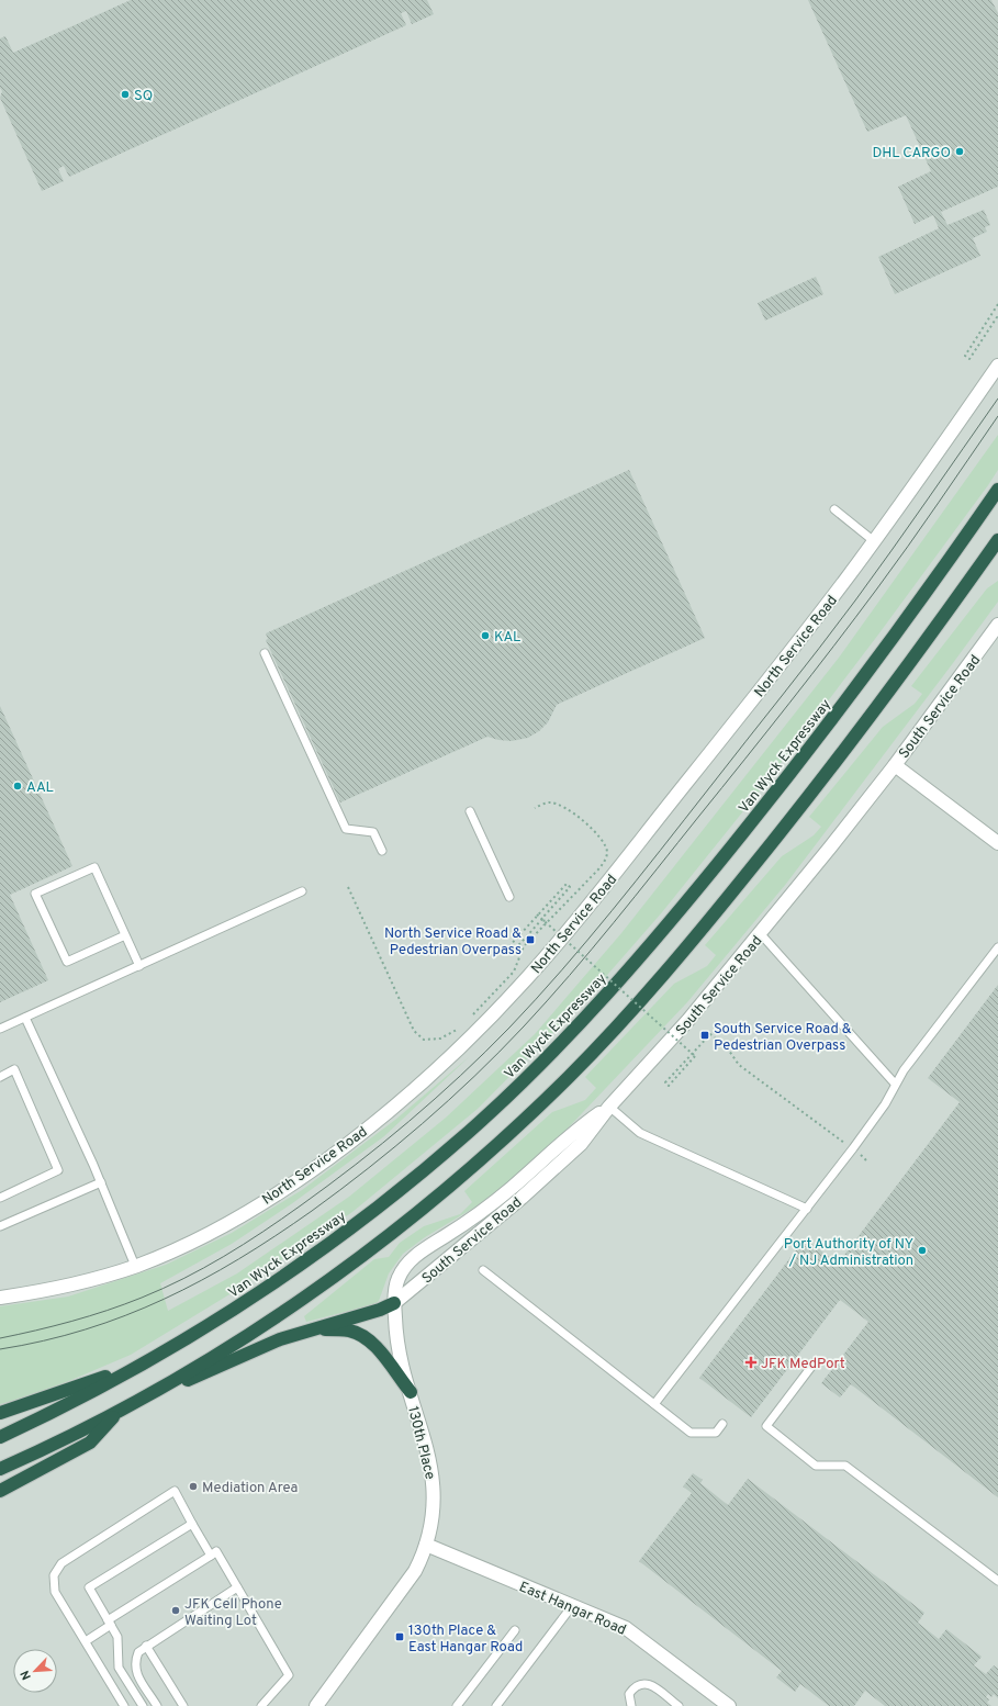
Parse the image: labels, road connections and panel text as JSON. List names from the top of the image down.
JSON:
{
  "streets": {
    "highway": ["Van Wyck Expressway"],
    "street": [
      "North Service Road",
      "South Service Road",
      "130th Place",
      "East Hangar Road"
    ]
  },
  "crossings": [
    ["South Service Road", "130th Place"],
    ["130th Place", "East Hangar Road"]
  ],
  "places": {
    "other": [
      "SQ",
      "DHL CARGO",
      "KAL",
      "AAL",
      "Port Authority of NY / NJ Administration",
      "Mediation Area",
      "JFK Cell Phone Waiting Lot"
    ],
    "transit": ["North Service Road & Pedestrian Overpass", "South Service Road & Pedestrian Overpass", "130th Place & East Hangar Road"],
    "health": ["JFK MedPort"]
  },
  "north": "bottom left"
}
